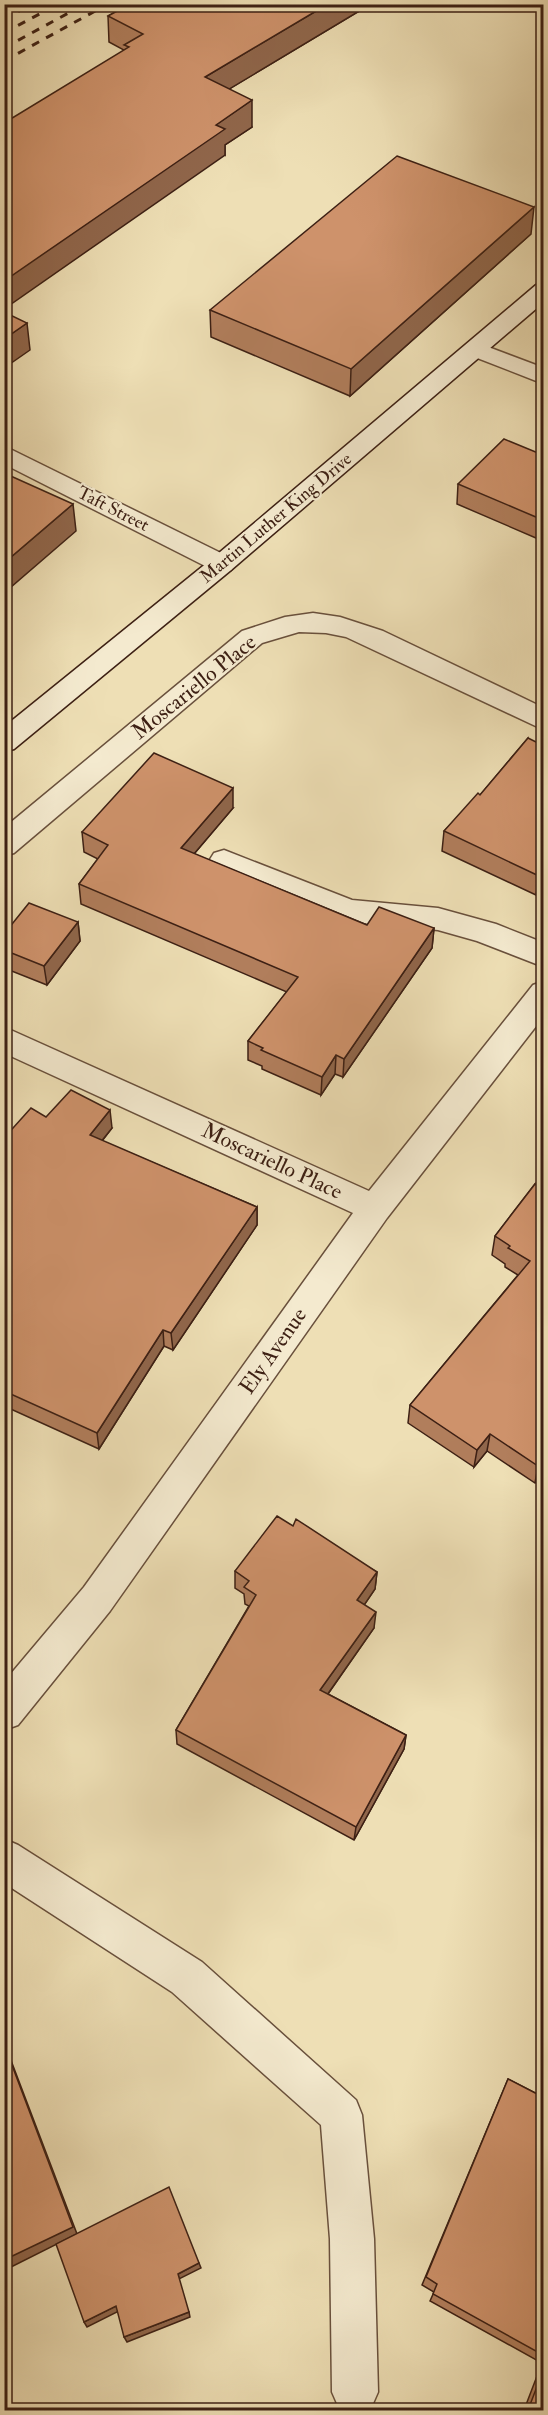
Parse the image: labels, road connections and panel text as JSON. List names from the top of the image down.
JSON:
{
  "streets": {
    "street": [
      "Taft Street",
      "Martin Luther King Drive",
      "Moscariello Place",
      "Ely Avenue"
    ]
  },
  "crossings": [
    ["Taft Street", "Martin Luther King Drive"],
    ["Moscariello Place", "Ely Avenue"]
  ]
}
